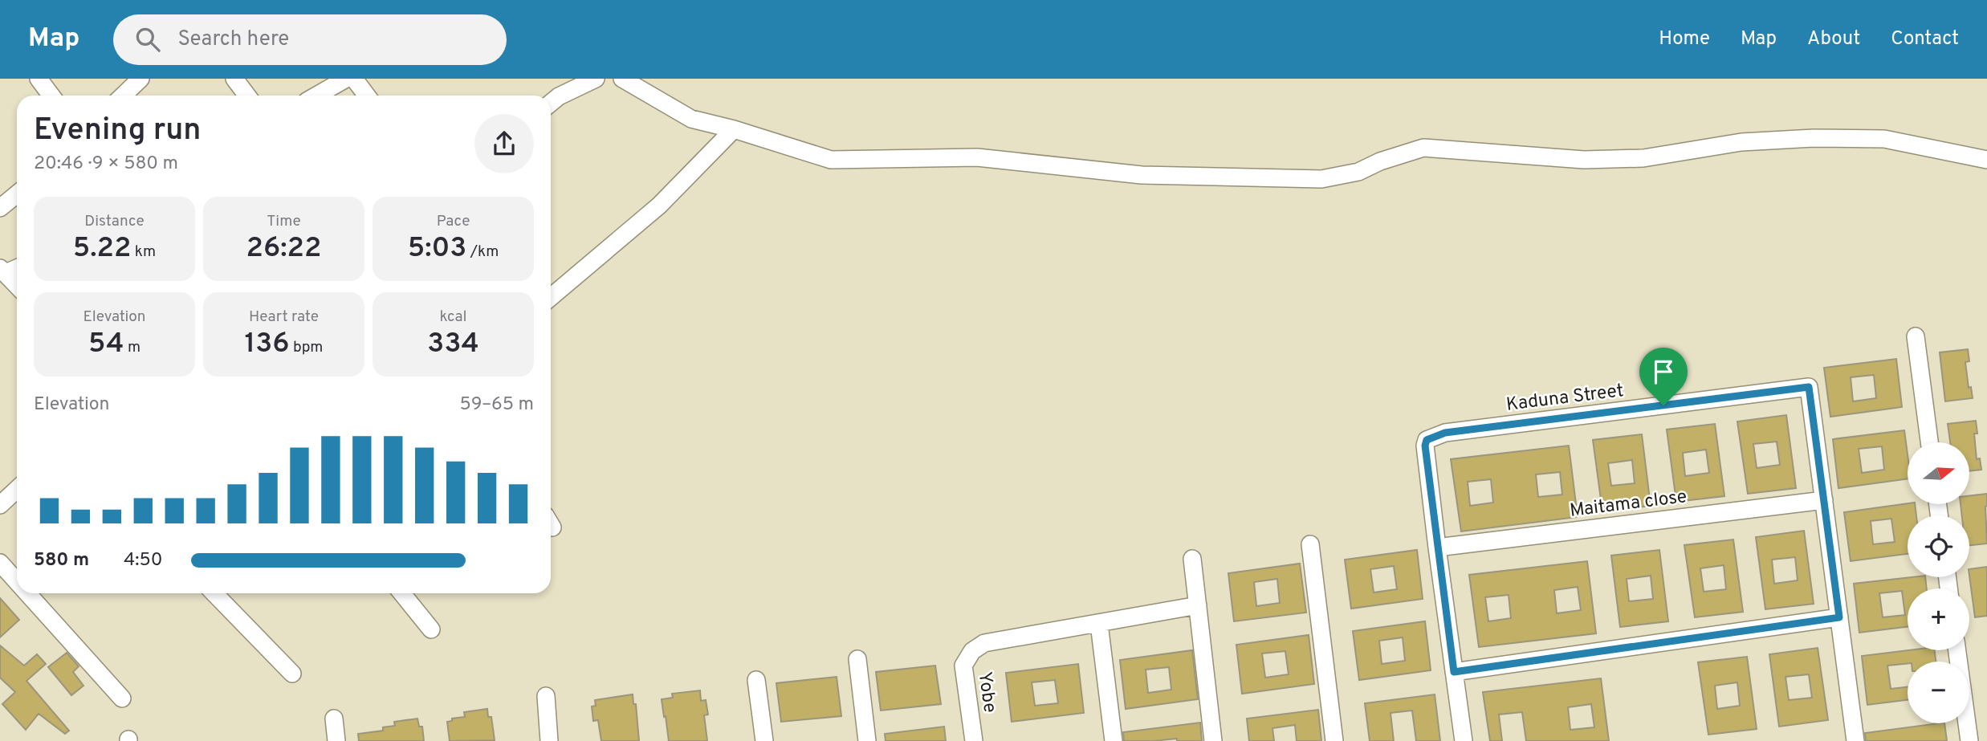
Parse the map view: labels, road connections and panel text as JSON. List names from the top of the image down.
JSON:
{
  "streets": {
    "street": ["Kaduna Street", "Maitama close", "Yobe"]
  },
  "crossings": [
    ["Kaduna Street", "Maitama close"]
  ],
  "north": "right",
  "page": {
    "header": "Map",
    "search": "Search here",
    "nav": [
      "Home",
      "Map",
      "About",
      "Contact"
    ],
    "heading": ["Evening run", "20:46 · 9 × 580 m"],
    "stats": [
      ["Distance", "5.22 km"],
      ["Time", "26:22"],
      ["Pace", "5:03 /km"],
      ["Elevation", "54 m"],
      ["Heart rate", "136 bpm"],
      ["kcal", "334"]
    ],
    "chart": ["Elevation", "59–65 m"],
    "map_buttons": ["+", "−"],
    "list": [
      {
        "name": "580 m",
        "note": "4:50"
      }
    ]
  }
}
